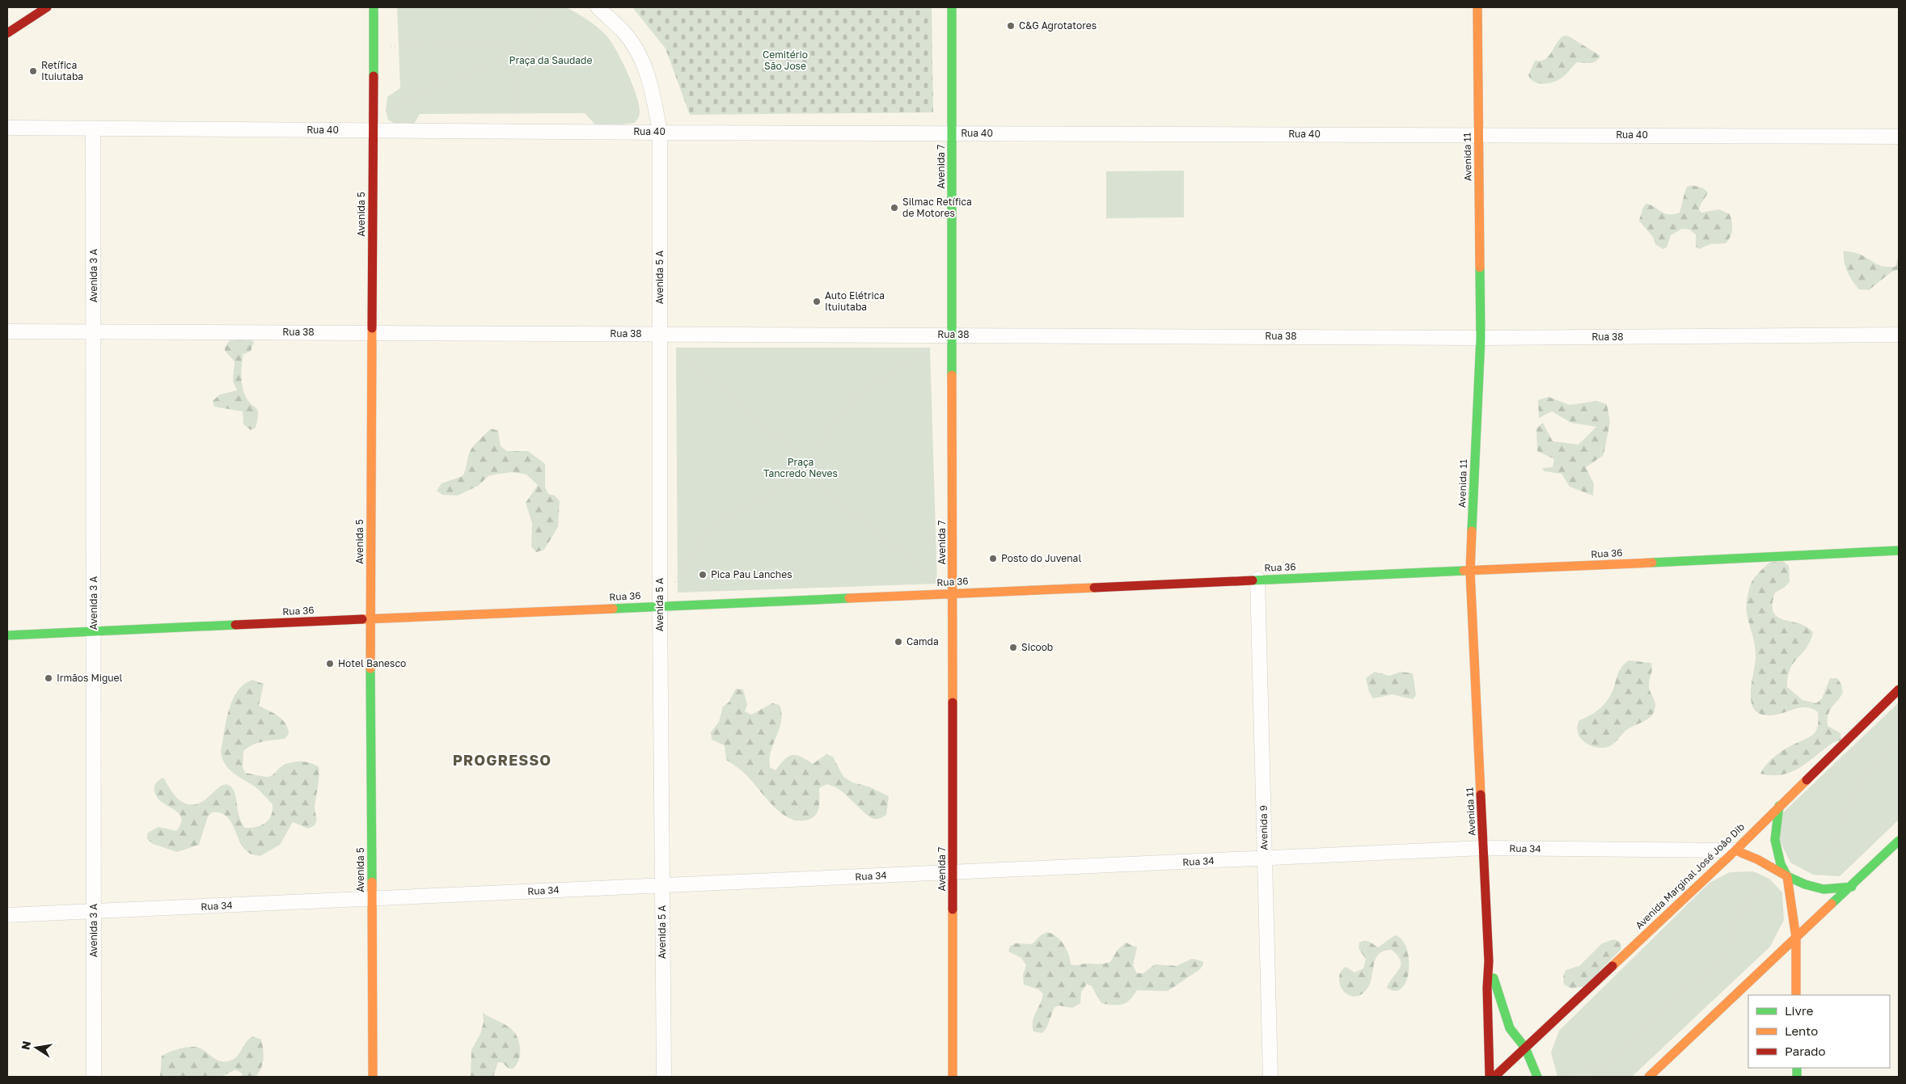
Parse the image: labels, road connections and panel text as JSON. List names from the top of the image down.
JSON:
{
  "streets": {
    "street": [
      "Rua 40",
      "Avenida 11",
      "Avenida 7",
      "Avenida 5",
      "Avenida 3 A",
      "Avenida 5 A",
      "Rua 38",
      "Rua 36",
      "Avenida 9",
      "Rua 34",
      "Avenida Marginal José João Dib"
    ]
  },
  "crossings": [
    ["Rua 40", "Avenida 11"],
    ["Rua 40", "Avenida 7"],
    ["Rua 40", "Avenida 5"],
    ["Rua 40", "Avenida 3 A"],
    ["Rua 40", "Avenida 5 A"],
    ["Avenida 11", "Rua 38"],
    ["Avenida 11", "Rua 36"],
    ["Avenida 11", "Rua 34"],
    ["Avenida 11", "Avenida Marginal José João Dib"],
    ["Avenida 7", "Rua 38"],
    ["Avenida 7", "Rua 36"],
    ["Avenida 7", "Rua 34"],
    ["Avenida 5", "Rua 38"],
    ["Avenida 5", "Rua 36"],
    ["Avenida 5", "Rua 34"],
    ["Avenida 3 A", "Rua 38"],
    ["Avenida 3 A", "Rua 36"],
    ["Avenida 3 A", "Rua 34"],
    ["Avenida 5 A", "Rua 38"],
    ["Avenida 5 A", "Rua 36"],
    ["Avenida 5 A", "Rua 34"],
    ["Rua 36", "Avenida 9"],
    ["Avenida 9", "Rua 34"],
    ["Rua 34", "Avenida Marginal José João Dib"]
  ],
  "districts": ["PROGRESSO"],
  "parks": ["Cemitério São Jose", "Praça da Saudade", "Praça Tancredo Neves"],
  "places": [
    "C&G Agrotatores",
    "Retífica Ituiutaba",
    "Silmac Retífica de Motores",
    "Auto Elétrica Ituiutaba",
    "Posto do Juvenal",
    "Pica Pau Lanches",
    "Camda",
    "Sicoob",
    "Hotel Banesco",
    "Irmãos Miguel"
  ],
  "legend": ["Livre", "Lento", "Parado"],
  "north": "left"
}
